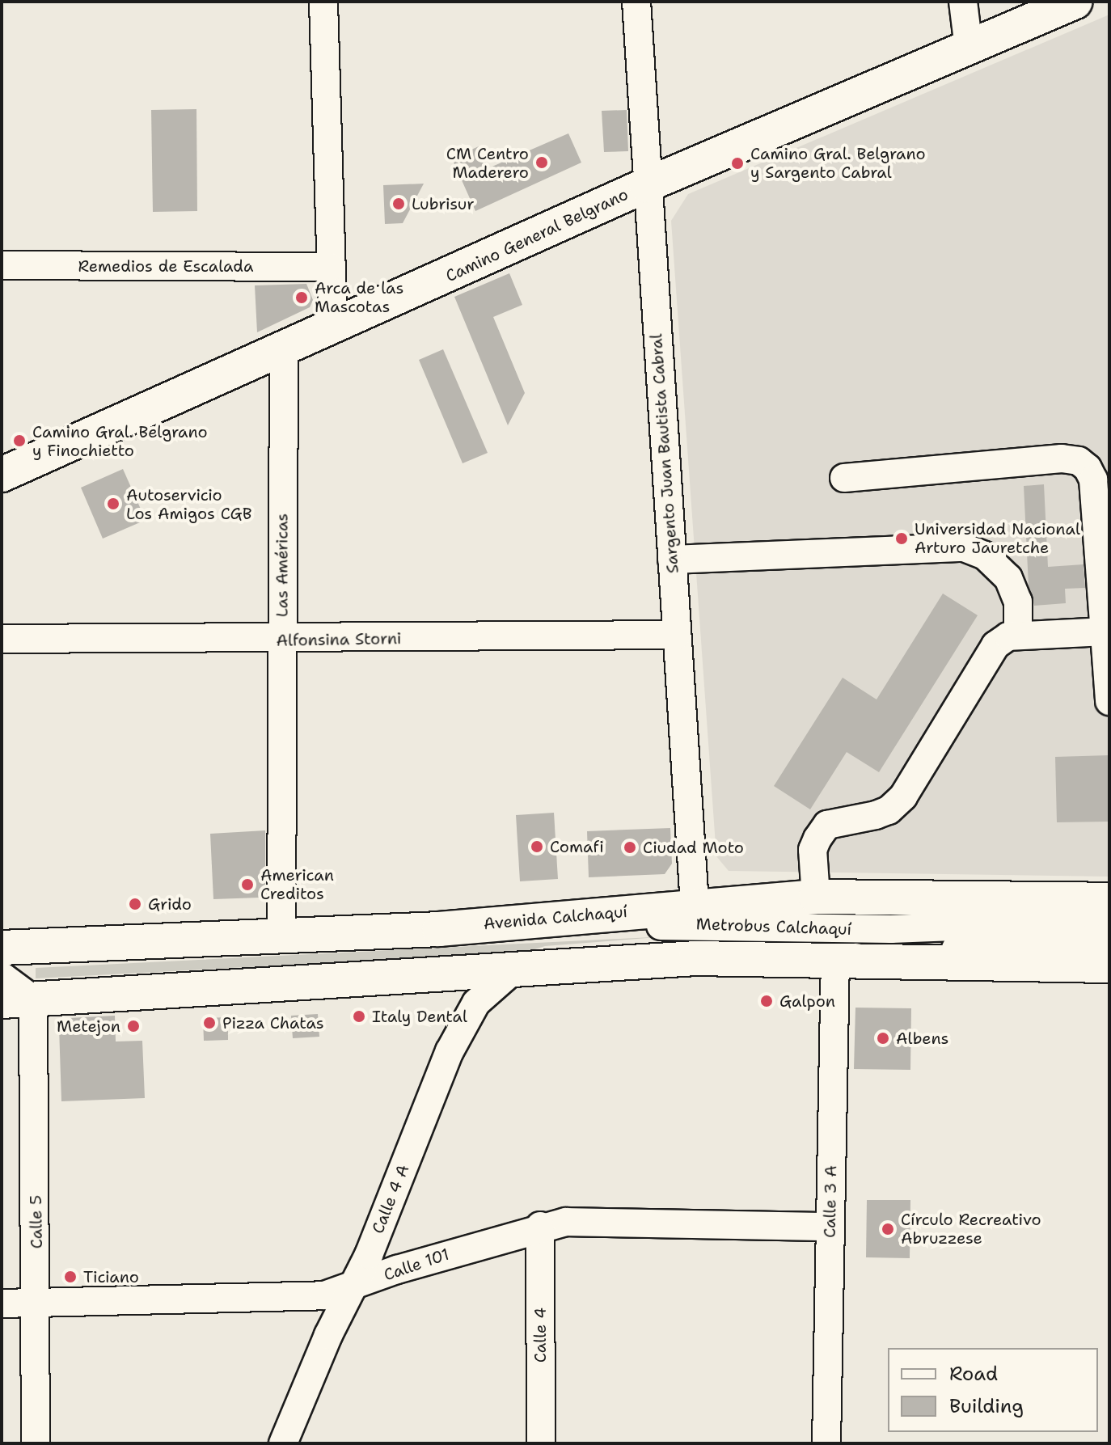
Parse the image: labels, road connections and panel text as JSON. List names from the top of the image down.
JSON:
{
  "streets": {
    "main road": ["Camino General Belgrano", "Avenida Calchaquí"],
    "street": [
      "Remedios de Escalada",
      "Sargento Juan Bautista Cabral",
      "Las Américas",
      "Alfonsina Storni",
      "Metrobus Calchaquí",
      "Calle 4 A",
      "Calle 3 A",
      "Calle 5",
      "Calle 101",
      "Calle 4"
    ]
  },
  "crossings": [
    ["Camino General Belgrano", "Sargento Juan Bautista Cabral"],
    ["Camino General Belgrano", "Las Américas"],
    ["Sargento Juan Bautista Cabral", "Alfonsina Storni"],
    ["Sargento Juan Bautista Cabral", "Avenida Calchaquí"],
    ["Sargento Juan Bautista Cabral", "Metrobus Calchaquí"],
    ["Las Américas", "Alfonsina Storni"],
    ["Las Américas", "Avenida Calchaquí"],
    ["Avenida Calchaquí", "Metrobus Calchaquí"],
    ["Metrobus Calchaquí", "Calle 3 A"],
    ["Calle 4 A", "Calle 101"],
    ["Calle 3 A", "Calle 101"],
    ["Calle 5", "Calle 101"],
    ["Calle 101", "Calle 4"]
  ],
  "places": [
    "CM Centro Maderero",
    "Camino Gral. Belgrano y Sargento Cabral",
    "Lubrisur",
    "Arca de las Mascotas",
    "Camino Gral. Belgrano y Finochietto",
    "Autoservicio Los Amigos CGB",
    "Universidad Nacional Arturo Jauretche",
    "Comafi",
    "Ciudad Moto",
    "American Creditos",
    "Grido",
    "Galpon",
    "Italy Dental",
    "Pizza Chatas",
    "Metejon",
    "Albens",
    "Círculo Recreativo Abruzzese",
    "Ticiano"
  ],
  "legend": ["Road", "Building"]
}
